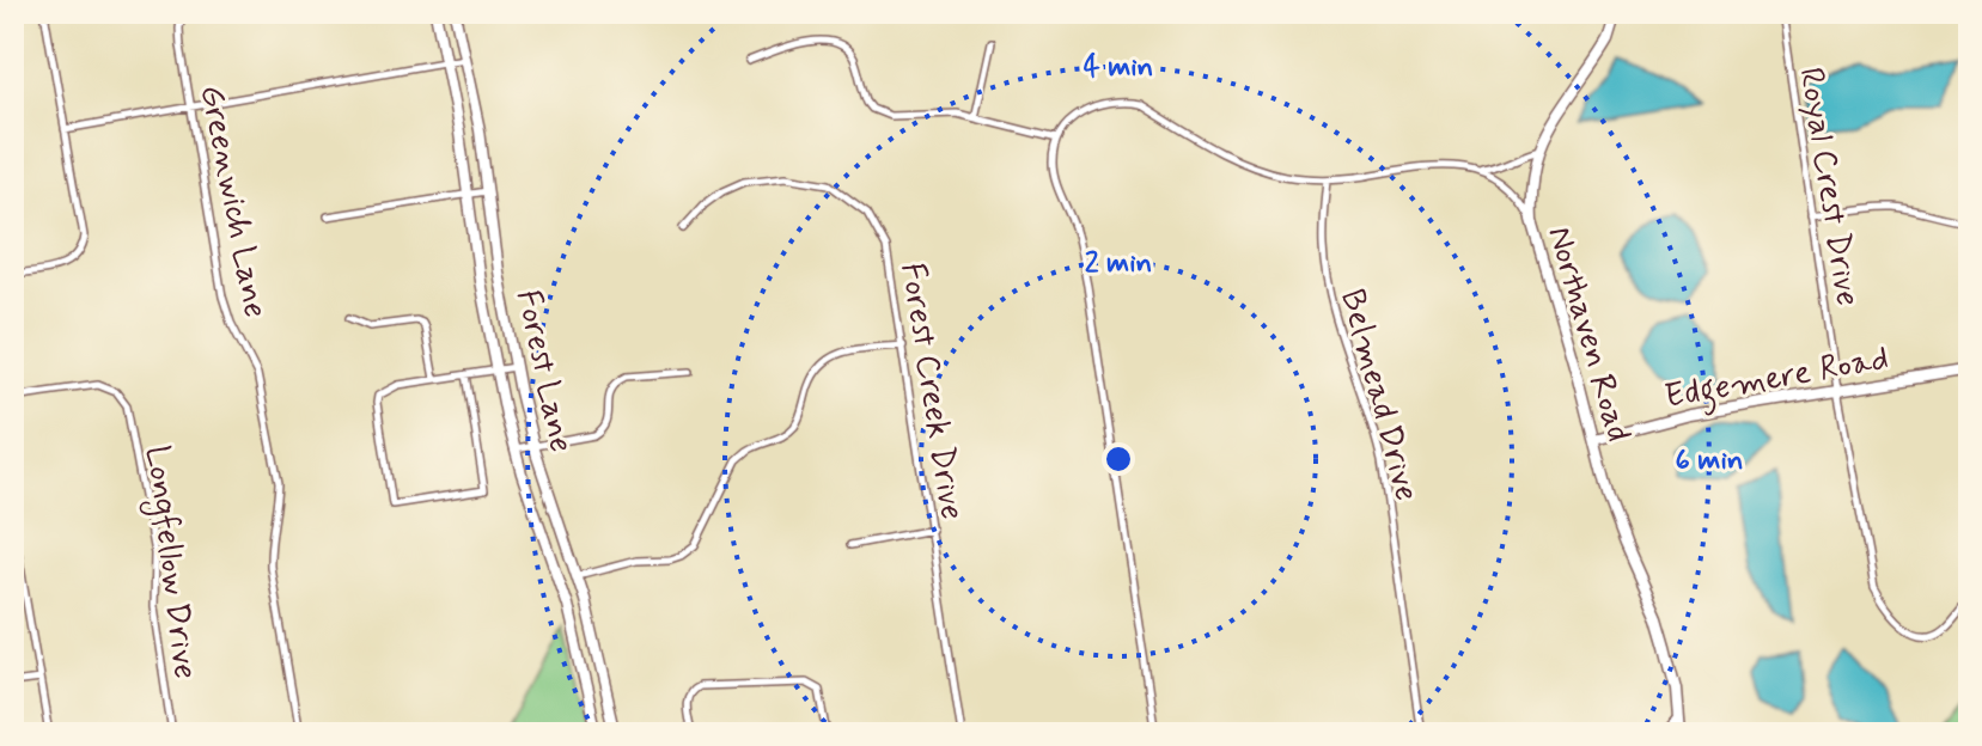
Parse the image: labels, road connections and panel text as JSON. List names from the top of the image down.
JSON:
{
  "streets": {
    "main road": ["Northaven Road", "Forest Lane", "Edgemere Road"],
    "street": [
      "Royal Crest Drive",
      "Greenwich Lane",
      "Forest Creek Drive",
      "Belmead Drive",
      "Longfellow Drive"
    ]
  },
  "crossings": [
    ["Royal Crest Drive", "Edgemere Road"],
    ["Northaven Road", "Edgemere Road"]
  ],
  "rings": ["4 min", "2 min", "6 min"]
}
